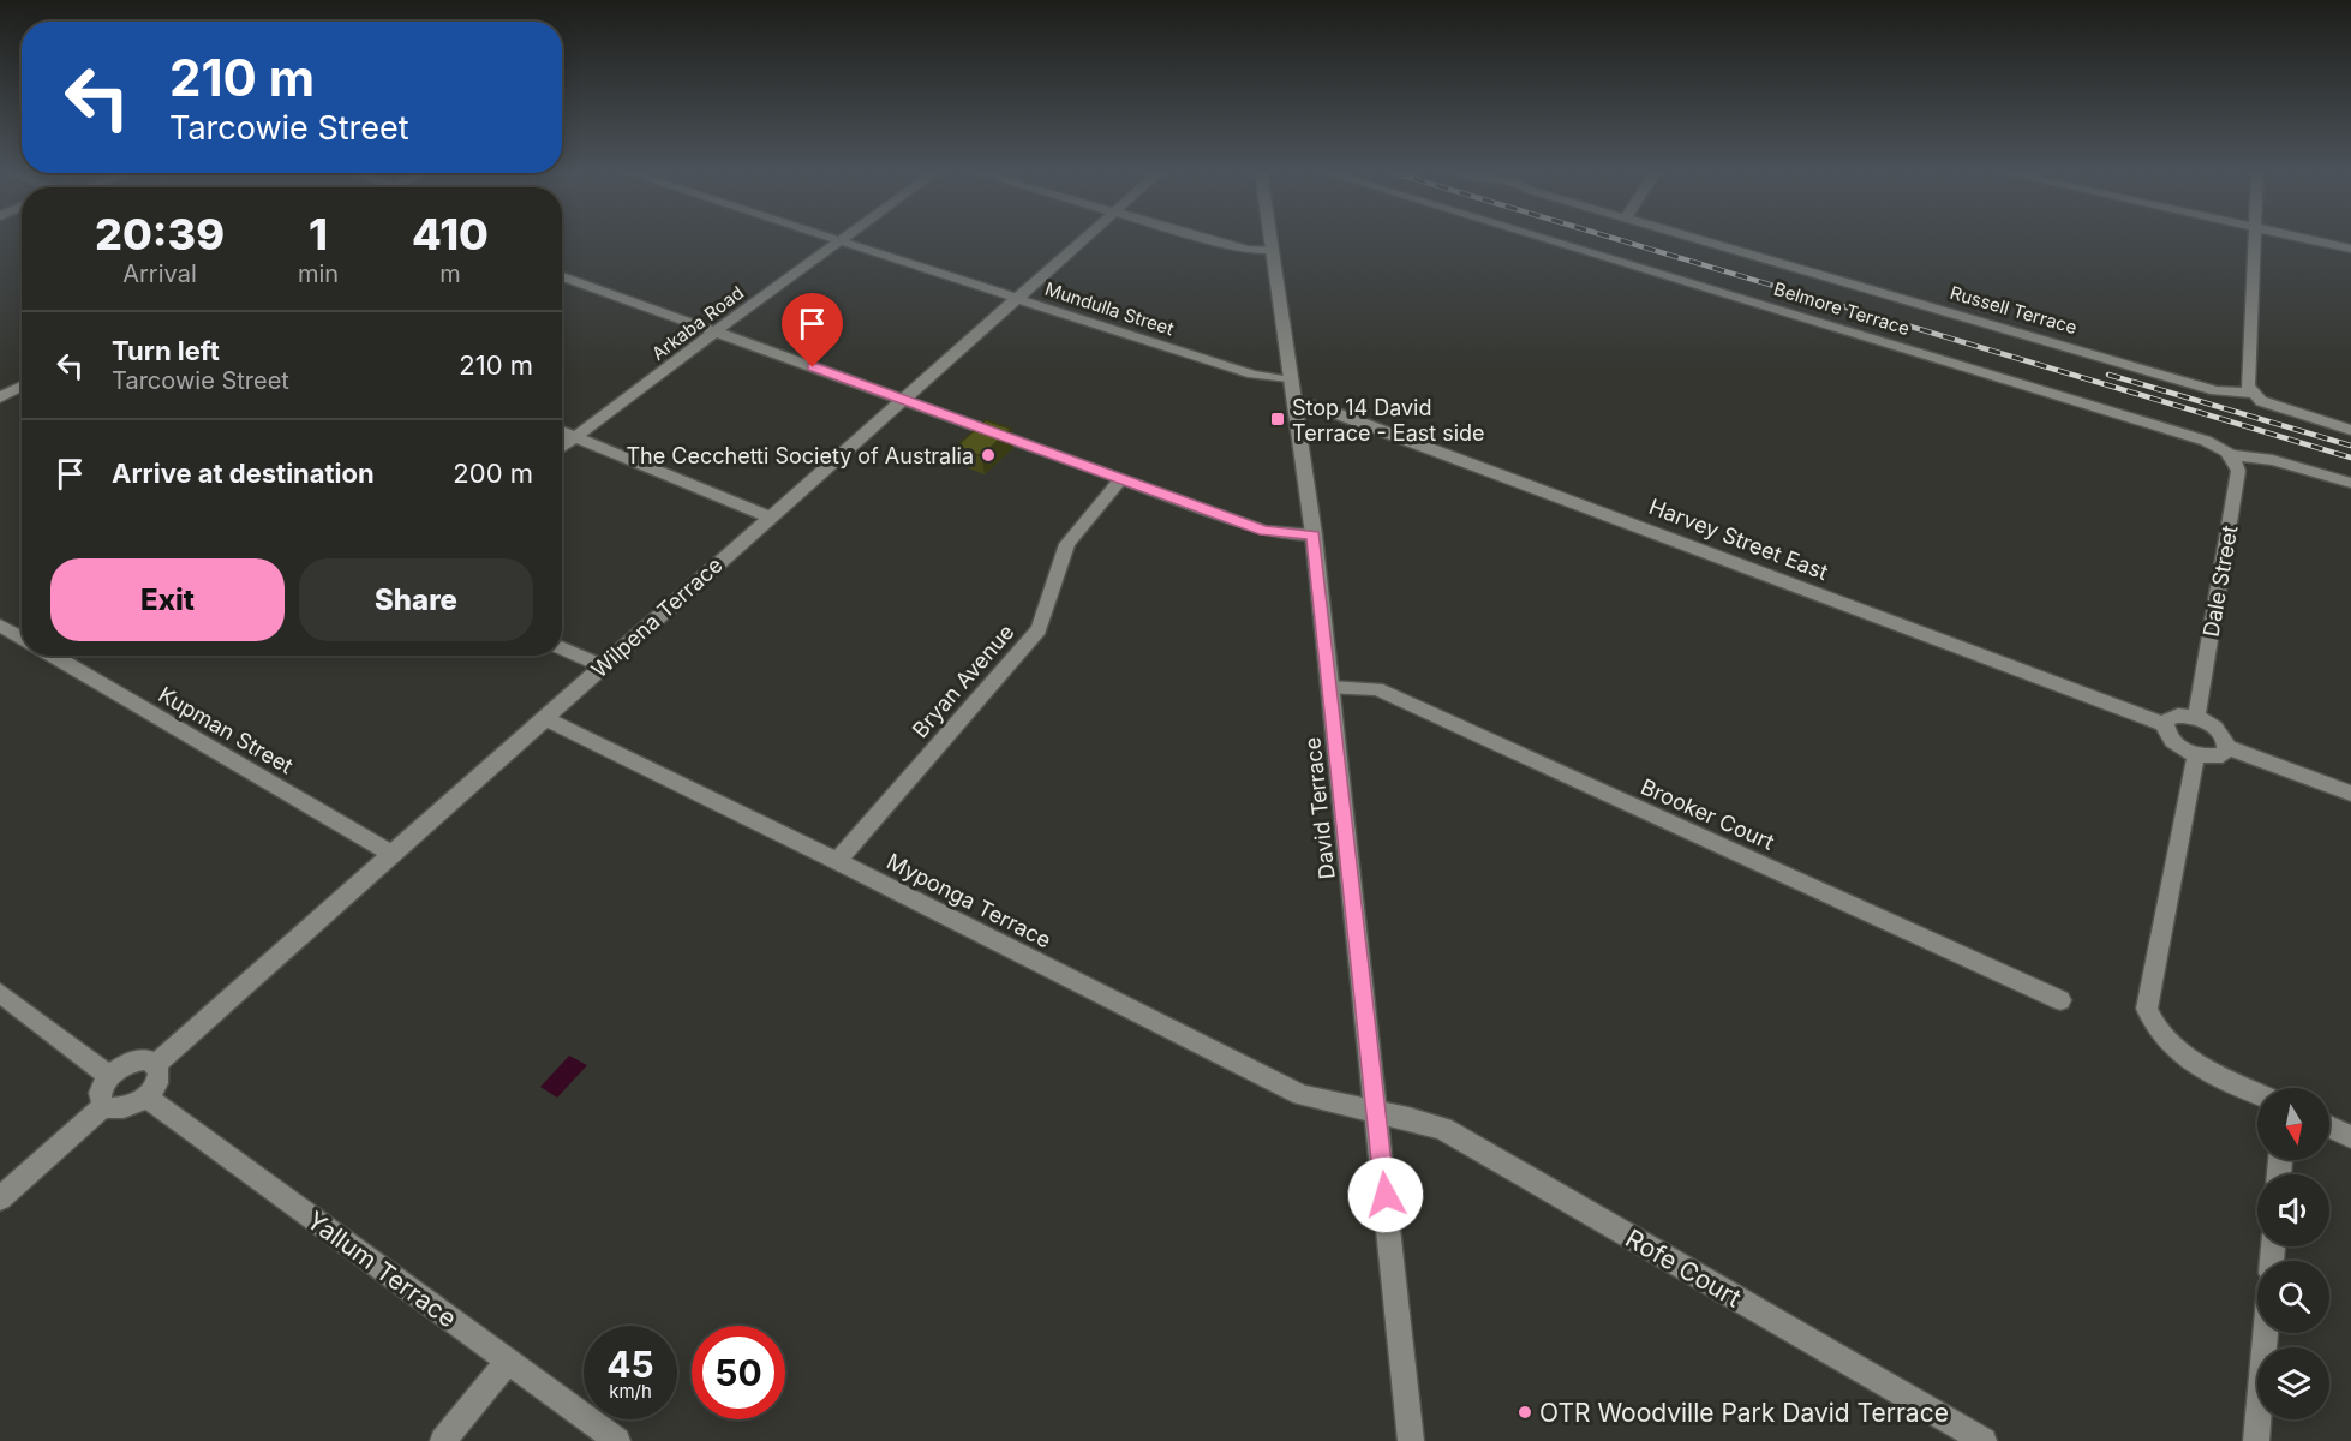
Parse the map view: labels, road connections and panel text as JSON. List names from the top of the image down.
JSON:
{
  "streets": {
    "street": [
      "Mundulla Street",
      "Belmore Terrace",
      "Russell Terrace",
      "Arkaba Road",
      "Harvey Street East",
      "Dale Street",
      "Wilpena Terrace",
      "Bryan Avenue",
      "Kupman Street",
      "David Terrace",
      "Brooker Court",
      "Myponga Terrace",
      "Rofe Court",
      "Yallum Terrace"
    ]
  },
  "crossings": [
    ["Mundulla Street", "Arkaba Road"],
    ["Mundulla Street", "Wilpena Terrace"],
    ["Mundulla Street", "David Terrace"],
    ["Belmore Terrace", "Dale Street"],
    ["Harvey Street East", "David Terrace"],
    ["Wilpena Terrace", "Kupman Street"],
    ["Wilpena Terrace", "Myponga Terrace"],
    ["Bryan Avenue", "Myponga Terrace"],
    ["David Terrace", "Brooker Court"],
    ["David Terrace", "Myponga Terrace"],
    ["David Terrace", "Rofe Court"],
    ["Myponga Terrace", "Rofe Court"]
  ],
  "places": {
    "transit": ["Stop 14 David Terrace - East side"],
    "other": ["The Cecchetti Society of Australia", "OTR Woodville Park David Terrace"]
  },
  "north": "bottom",
  "page": {
    "turn": ["210 m", "Tarcowie Street"],
    "eta": [
      "20:39",
      "Arrival",
      "1",
      "min",
      "410",
      "m"
    ],
    "list": [
      {
        "name": "Turn left",
        "note": "Tarcowie Street",
        "value": "210 m"
      },
      {
        "name": "Arrive at destination",
        "value": "200 m"
      }
    ],
    "buttons": ["Exit", "Share"],
    "speed": "45 km/h",
    "limit": "50"
  }
}
